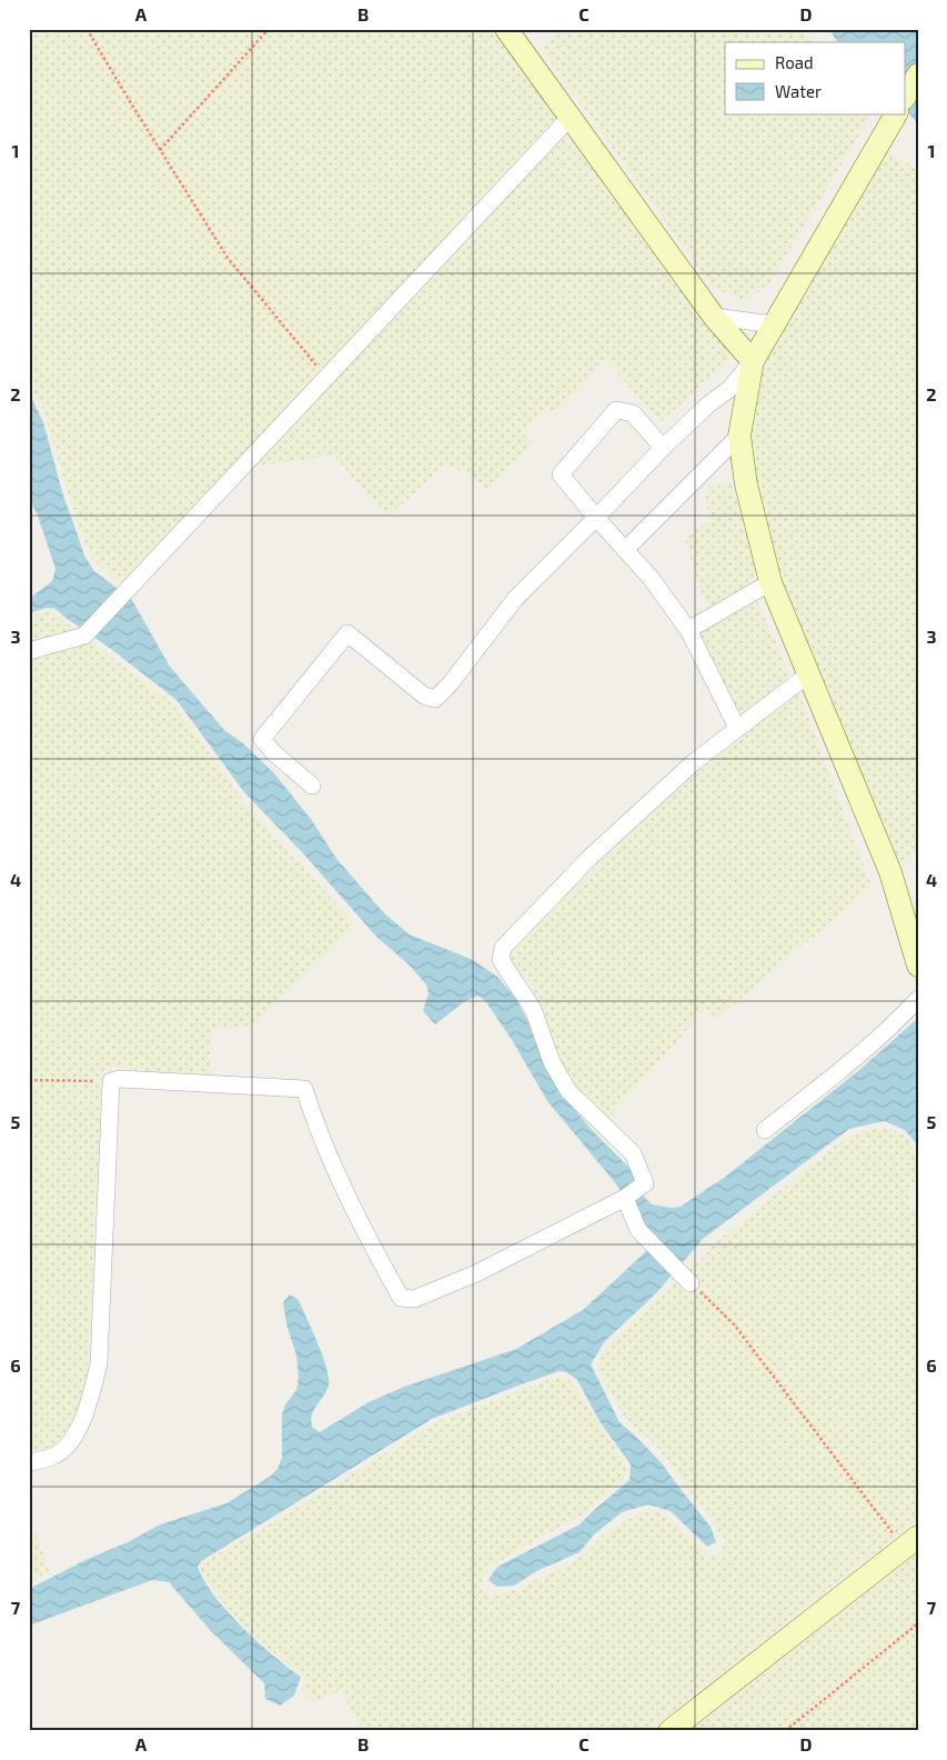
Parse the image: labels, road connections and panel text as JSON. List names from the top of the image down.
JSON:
{
  "legend": ["Road", "Water"],
  "grid": {
    "columns": [
      "A",
      "B",
      "C",
      "D"
    ],
    "rows": [
      "1",
      "2",
      "3",
      "4",
      "5",
      "6",
      "7"
    ]
  }
}
